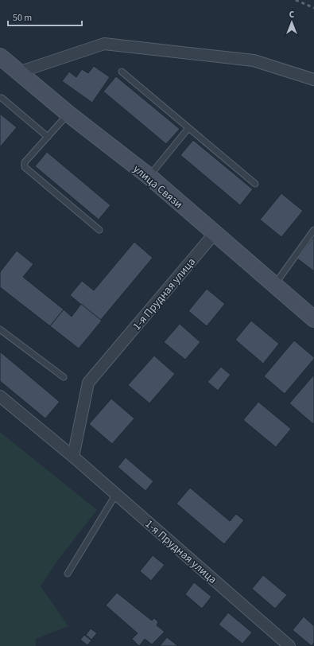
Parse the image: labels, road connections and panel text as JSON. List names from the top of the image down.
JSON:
{
  "streets": {
    "street": ["улица Связи", "1-я Прудная улица"]
  },
  "crossings": [
    ["улица Связи", "1-я Прудная улица"]
  ],
  "scale_bar": "50 m",
  "north": "top"
}
